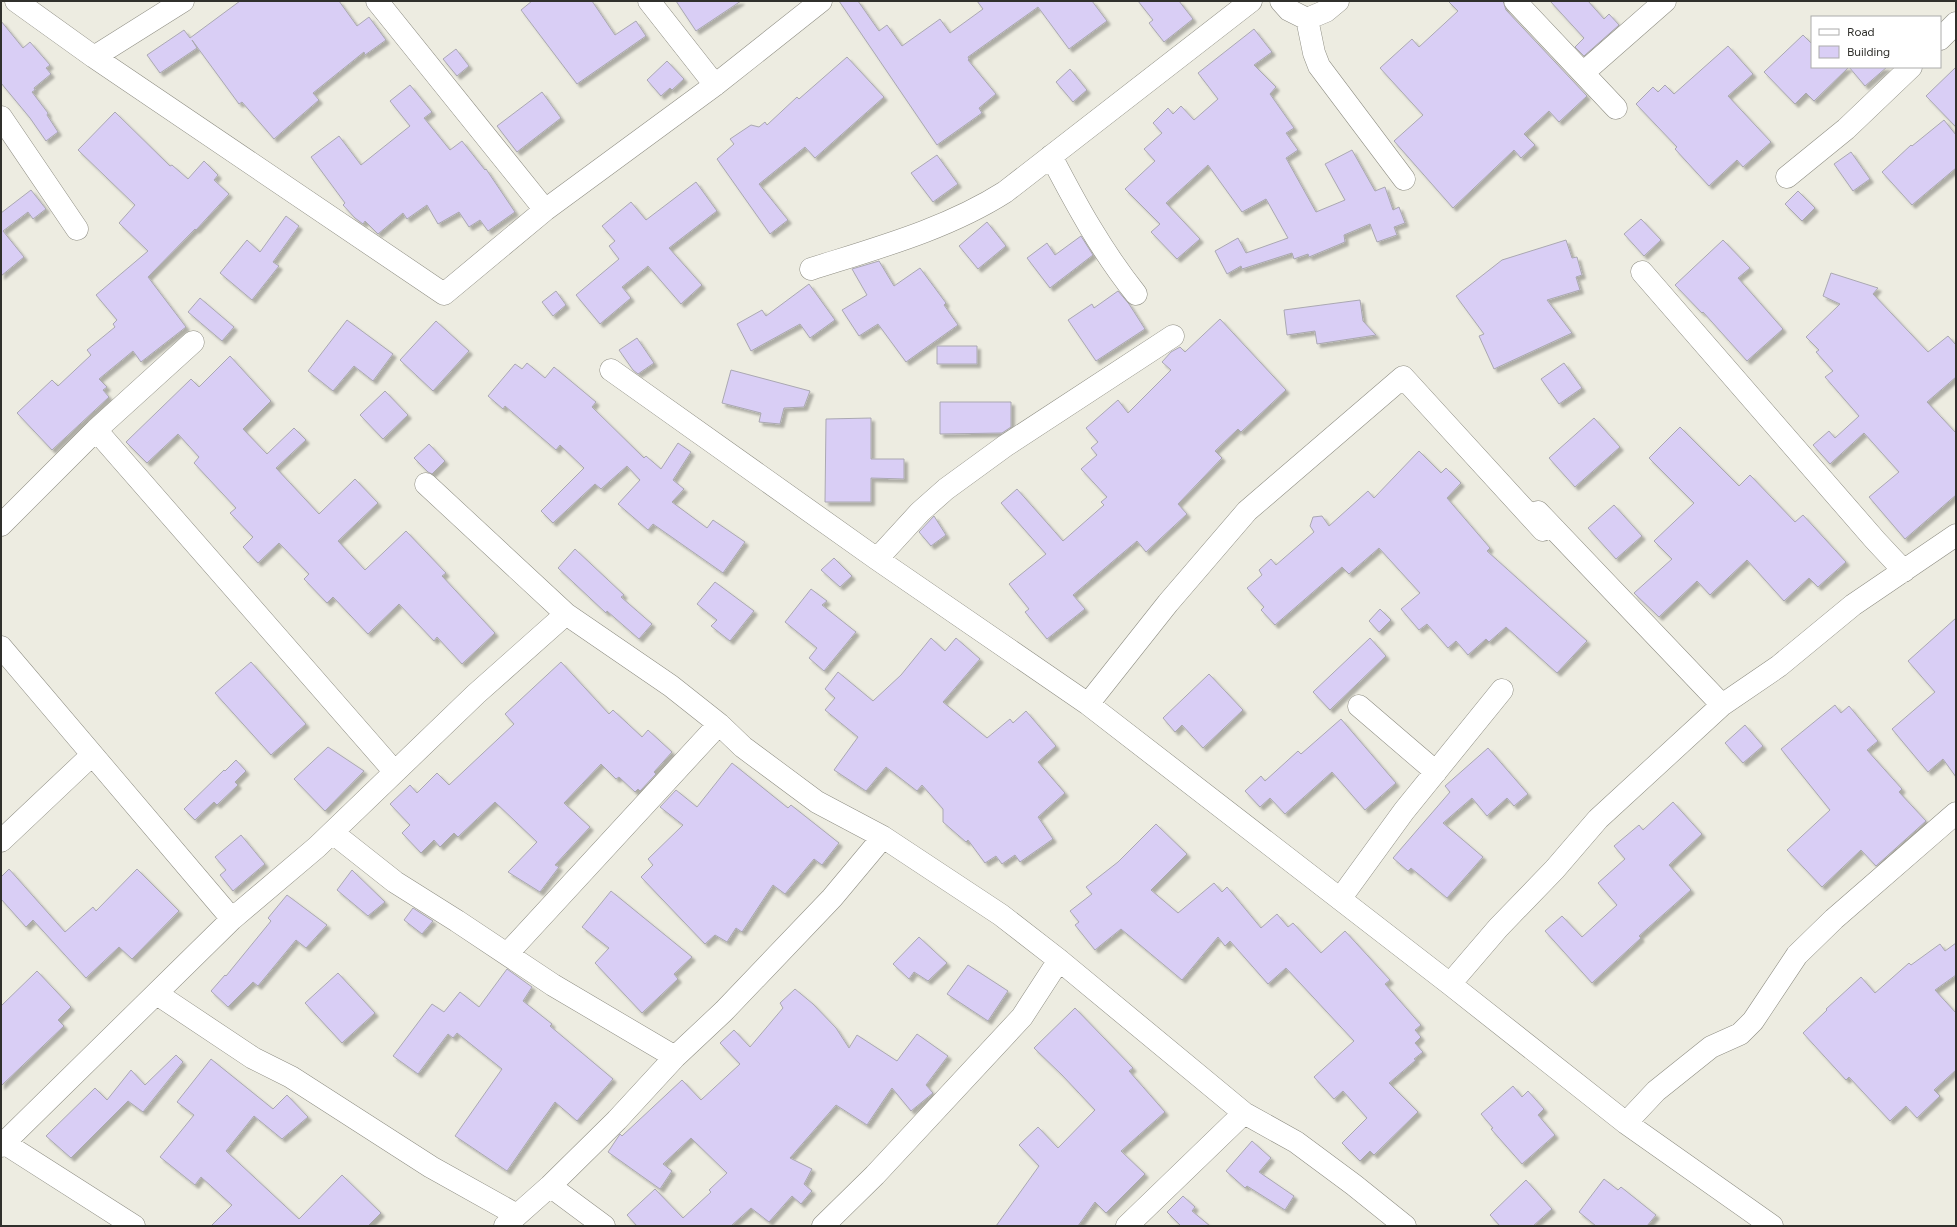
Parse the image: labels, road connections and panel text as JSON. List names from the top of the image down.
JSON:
{
  "legend": ["Road", "Building"]
}
